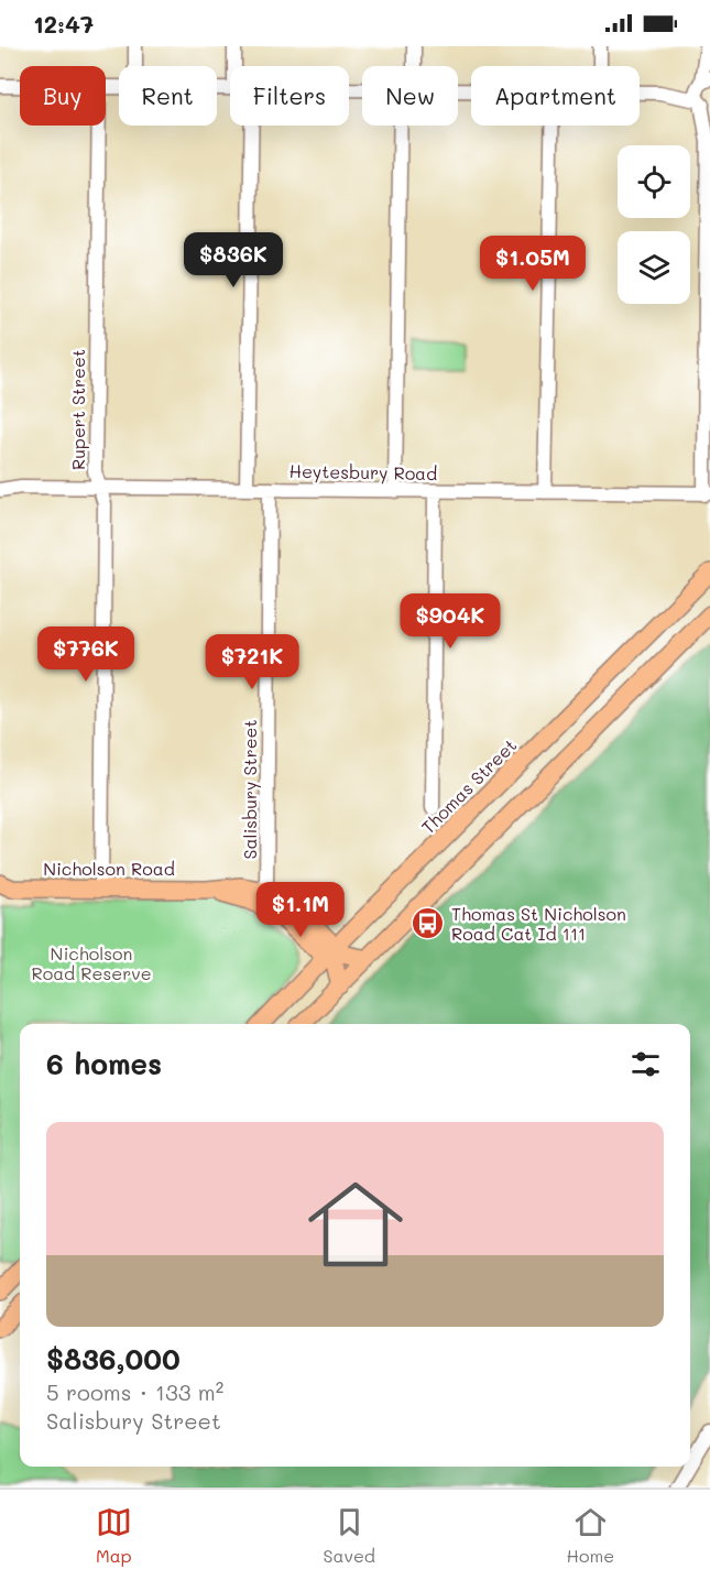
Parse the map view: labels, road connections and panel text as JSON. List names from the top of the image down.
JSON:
{
  "streets": {
    "main road": ["Thomas Street", "Nicholson Road"],
    "street": ["Rupert Street", "Heytesbury Road", "Salisbury Street"]
  },
  "crossings": [
    ["Rupert Street", "Heytesbury Road"],
    ["Rupert Street", "Nicholson Road"],
    ["Heytesbury Road", "Salisbury Street"],
    ["Thomas Street", "Nicholson Road"],
    ["Salisbury Street", "Nicholson Road"]
  ],
  "parks": ["Nicholson Road Reserve"],
  "places": {
    "bus stop": ["Thomas St Nicholson Road Cat Id 111"]
  },
  "page": {
    "status": "12:47",
    "chip": [
      "Buy",
      "Rent",
      "Filters",
      "New",
      "Apartment"
    ],
    "price": [
      "$836K",
      "$1.05M",
      "$904K",
      "$776K",
      "$721K",
      "$1.1M"
    ],
    "heading": "6 homes",
    "list": [
      {
        "name": "$836,000",
        "note": "5 rooms · 133 m² · Salisbury Street"
      }
    ],
    "tabs": ["Map", "Saved", "Home"]
  }
}
